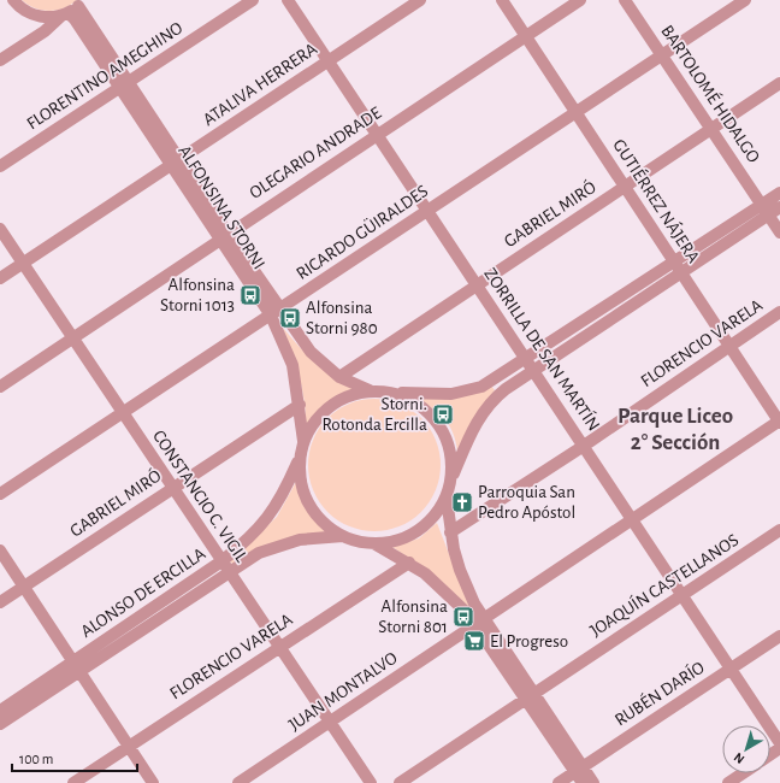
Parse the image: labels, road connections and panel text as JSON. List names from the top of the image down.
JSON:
{
  "streets": {
    "street": [
      "FLORENTINO AMEGHINO",
      "ATALIVA HERRERA",
      "BARTOLOMÉ HIDALGO",
      "OLEGARIO ANDRADE",
      "GUTIÉRREZ NÁJERA",
      "ALFONSINA STORNI",
      "GABRIEL MIRÓ",
      "RICARDO GÜIRALDES",
      "FLORENCIO VARELA",
      "ZORRILLA DE SAN MARTÍN",
      "CONSTANCIO C. VIGIL",
      "JOAQUÍN CASTELLANOS",
      "ALONSO DE ERCILLA",
      "JUAN MONTALVO",
      "RUBÉN DARÍO"
    ]
  },
  "crossings": [
    ["FLORENTINO AMEGHINO", "ALFONSINA STORNI"],
    ["ATALIVA HERRERA", "ALFONSINA STORNI"],
    ["ATALIVA HERRERA", "ZORRILLA DE SAN MARTÍN"],
    ["ATALIVA HERRERA", "CONSTANCIO C. VIGIL"],
    ["BARTOLOMÉ HIDALGO", "GABRIEL MIRÓ"],
    ["BARTOLOMÉ HIDALGO", "RICARDO GÜIRALDES"],
    ["OLEGARIO ANDRADE", "GUTIÉRREZ NÁJERA"],
    ["OLEGARIO ANDRADE", "ALFONSINA STORNI"],
    ["OLEGARIO ANDRADE", "ZORRILLA DE SAN MARTÍN"],
    ["OLEGARIO ANDRADE", "CONSTANCIO C. VIGIL"],
    ["GUTIÉRREZ NÁJERA", "GABRIEL MIRÓ"],
    ["GUTIÉRREZ NÁJERA", "RICARDO GÜIRALDES"],
    ["GUTIÉRREZ NÁJERA", "FLORENCIO VARELA"],
    ["GUTIÉRREZ NÁJERA", "JUAN MONTALVO"],
    ["ALFONSINA STORNI", "GABRIEL MIRÓ"],
    ["ALFONSINA STORNI", "RICARDO GÜIRALDES"],
    ["ALFONSINA STORNI", "ALONSO DE ERCILLA"],
    ["GABRIEL MIRÓ", "ZORRILLA DE SAN MARTÍN"],
    ["GABRIEL MIRÓ", "CONSTANCIO C. VIGIL"],
    ["RICARDO GÜIRALDES", "ZORRILLA DE SAN MARTÍN"],
    ["RICARDO GÜIRALDES", "CONSTANCIO C. VIGIL"],
    ["FLORENCIO VARELA", "ZORRILLA DE SAN MARTÍN"],
    ["FLORENCIO VARELA", "CONSTANCIO C. VIGIL"],
    ["ZORRILLA DE SAN MARTÍN", "JOAQUÍN CASTELLANOS"],
    ["ZORRILLA DE SAN MARTÍN", "JUAN MONTALVO"],
    ["ZORRILLA DE SAN MARTÍN", "RUBÉN DARÍO"],
    ["CONSTANCIO C. VIGIL", "ALONSO DE ERCILLA"],
    ["CONSTANCIO C. VIGIL", "JUAN MONTALVO"]
  ],
  "districts": ["Parque Liceo 2° Sección"],
  "places": {
    "bus stop": [
      "Alfonsina Storni 1013",
      "Alfonsina Storni 980",
      "Storni. Rotonda Ercilla",
      "Alfonsina Storni 801"
    ],
    "church": ["Parroquia San Pedro Apóstol"],
    "supermarket": ["El Progreso"]
  },
  "scale_bar": "100 m",
  "north": "bottom left"
}
